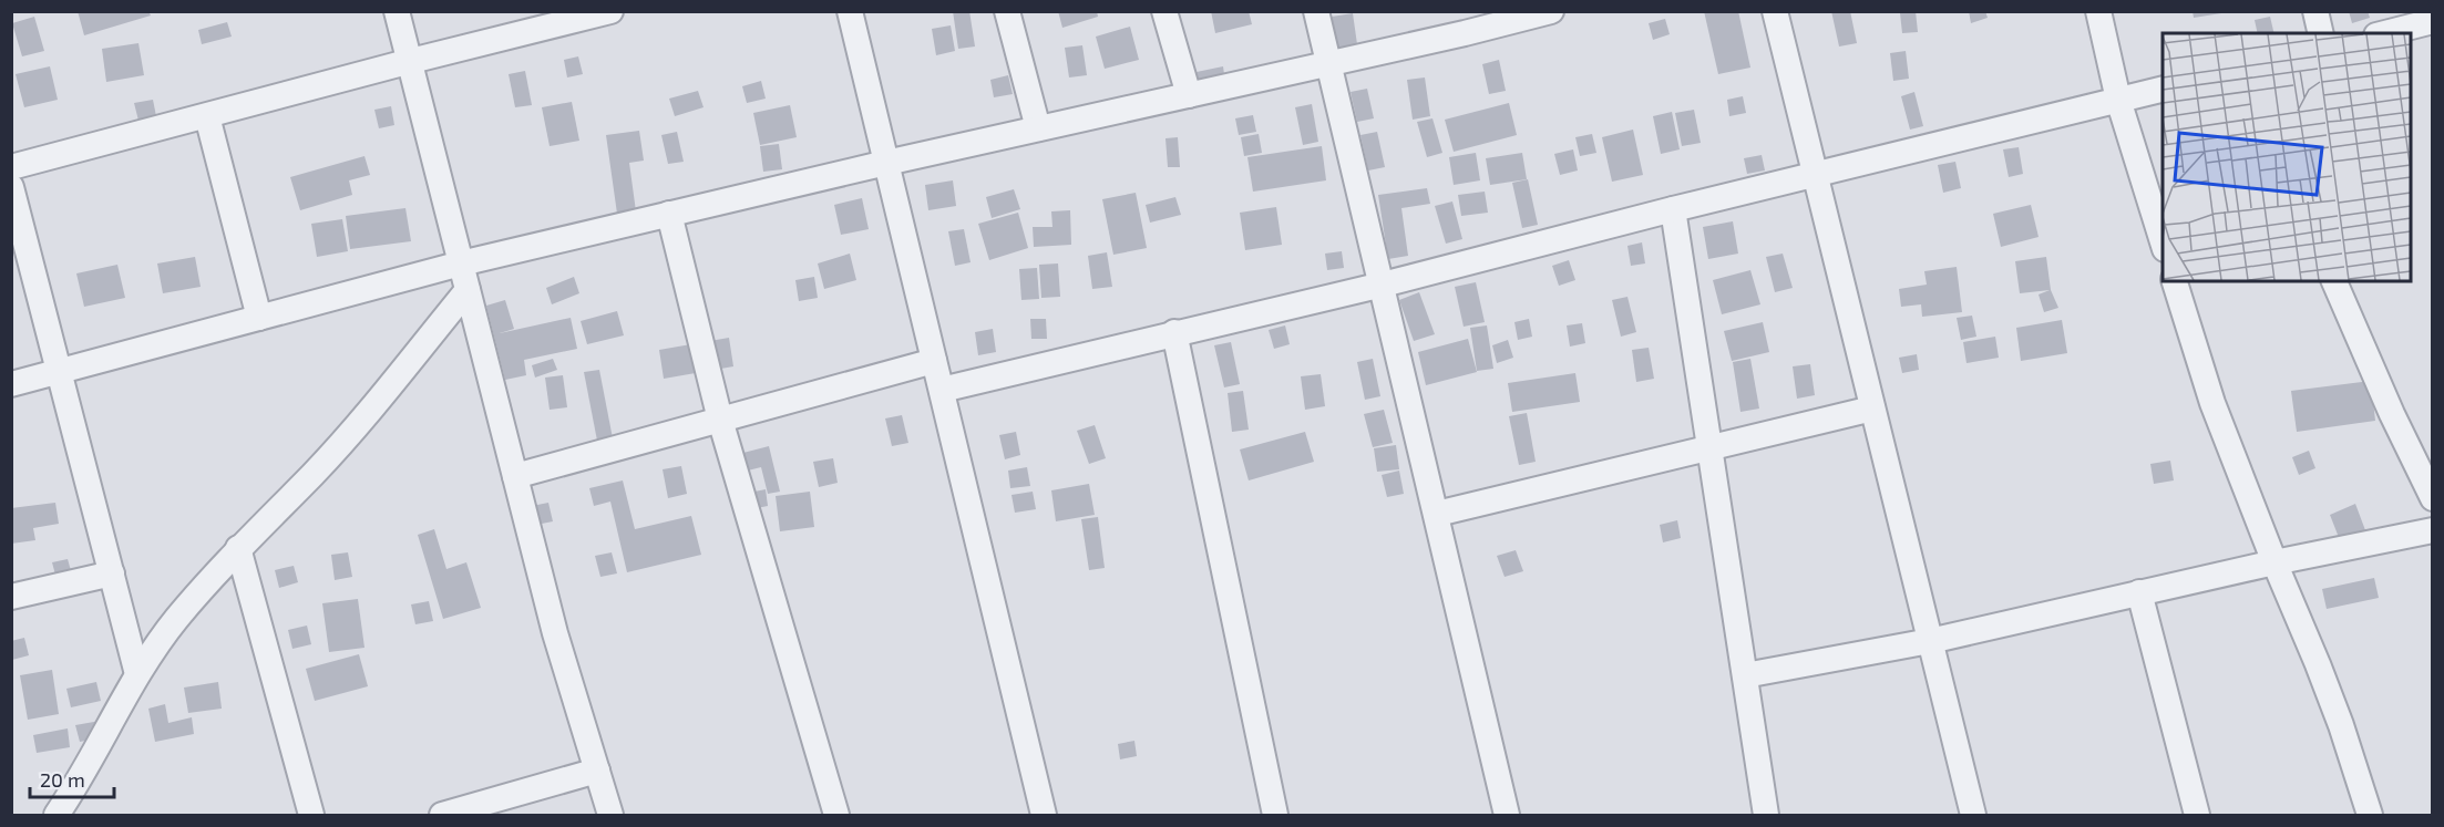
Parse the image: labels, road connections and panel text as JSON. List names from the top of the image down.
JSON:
{
  "scale_bar": "20 m"
}
